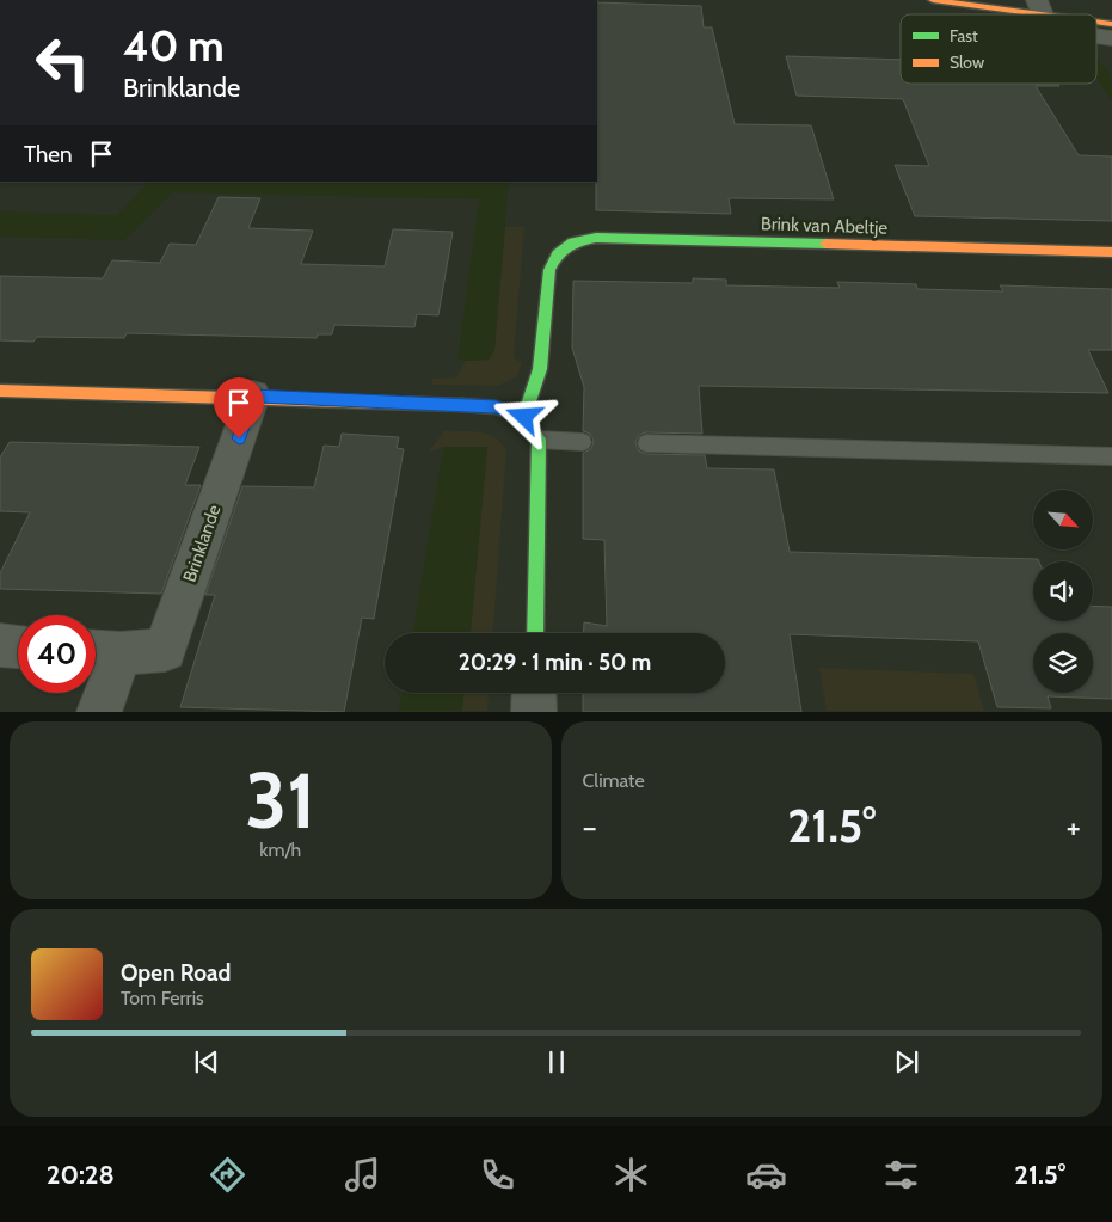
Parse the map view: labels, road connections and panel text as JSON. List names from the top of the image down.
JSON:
{
  "streets": {
    "street": ["Brink van Abeltje", "Brinklande"]
  },
  "legend": ["Fast", "Slow"],
  "north": "bottom right",
  "page": {
    "turn": ["40 m", "Brinklande"],
    "then": "Then",
    "limit": "40",
    "trip": "20:29 · 1 min · 50 m",
    "tile": [
      ["31", "km/h"],
      "Climate"
    ],
    "heat": ["−", "21.5°", "+"],
    "song": ["Open Road", "Tom Ferris"],
    "tabs": ["20:28", "21.5°"]
  }
}
